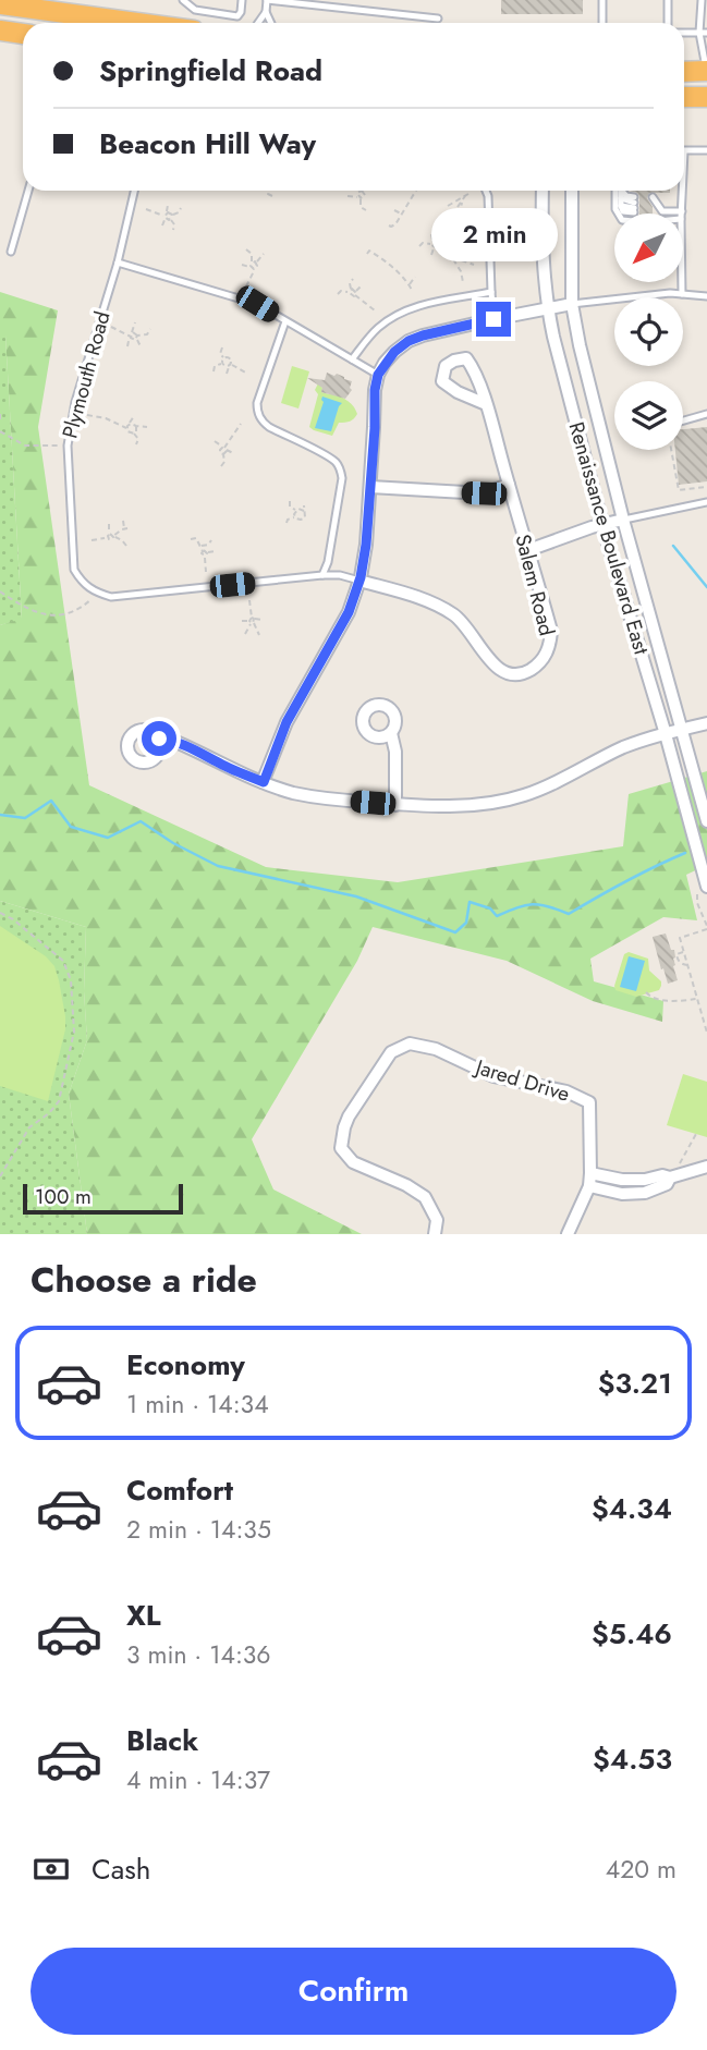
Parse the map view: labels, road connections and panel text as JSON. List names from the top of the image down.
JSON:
{
  "streets": {
    "street": ["Renaissance Boulevard East", "Salem Road", "Jared Drive"],
    "lane": ["Plymouth Road"]
  },
  "crossings": [
    ["Plymouth Road", "Salem Road"]
  ],
  "scale_bar": "100 m",
  "north": "bottom left",
  "page": {
    "banner": ["Springfield Road", "Beacon Hill Way"],
    "bubble": "2 min",
    "scale": "100 m",
    "heading": "Choose a ride",
    "list": [
      {
        "name": "Economy",
        "note": "1 min · 14:34",
        "value": "$3.21"
      },
      {
        "name": "Comfort",
        "note": "2 min · 14:35",
        "value": "$4.34"
      },
      {
        "name": "XL",
        "note": "3 min · 14:36",
        "value": "$5.46"
      },
      {
        "name": "Black",
        "note": "4 min · 14:37",
        "value": "$4.53"
      }
    ],
    "pay": ["Cash", "420 m"],
    "buttons": "Confirm"
  }
}
